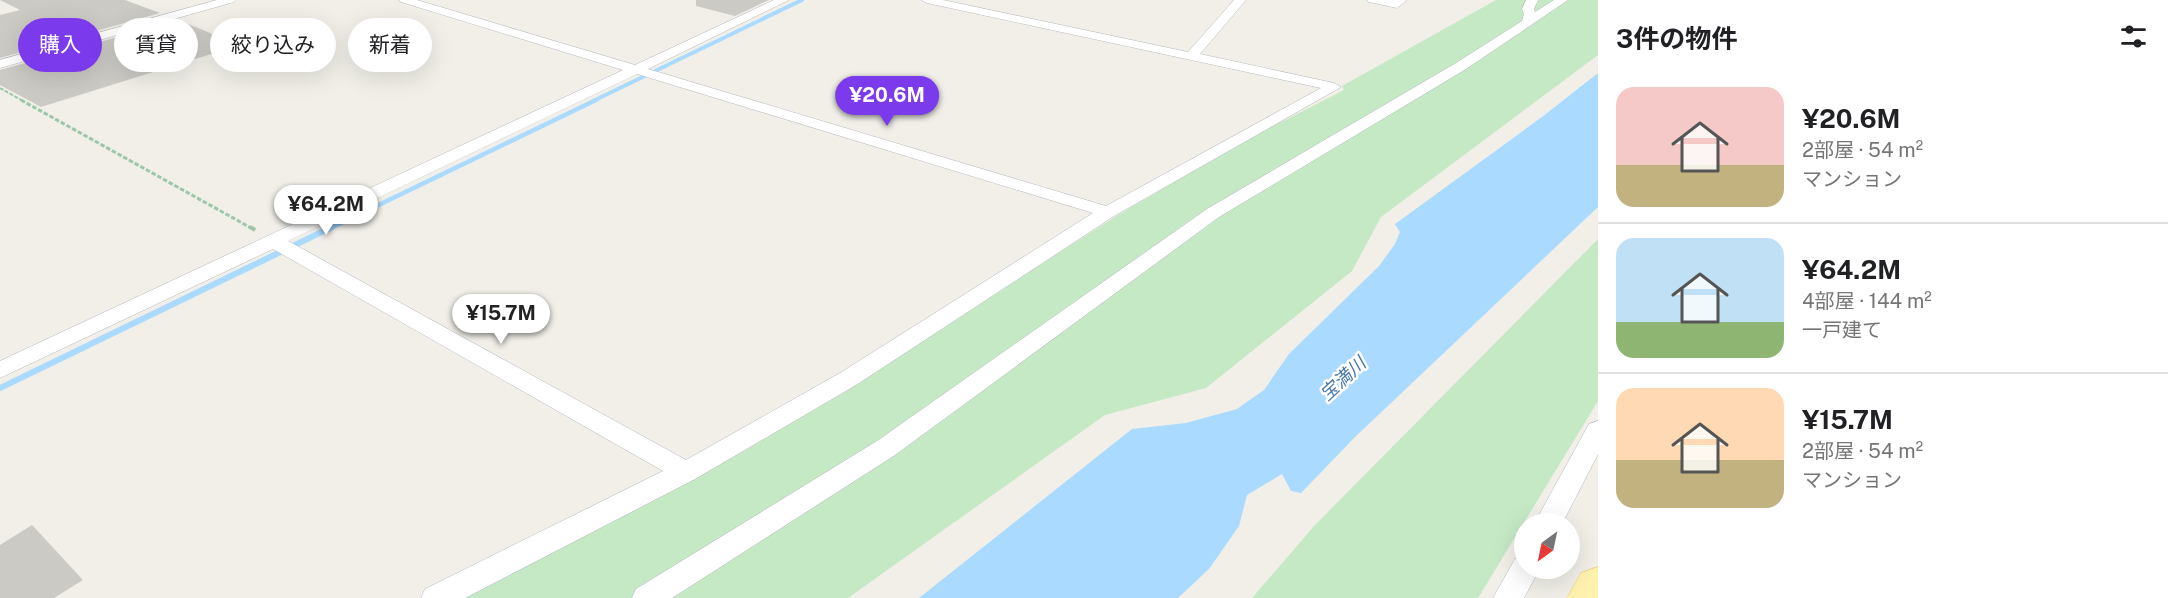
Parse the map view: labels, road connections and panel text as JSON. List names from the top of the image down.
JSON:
{
  "water": ["宝満川"],
  "north": "bottom left",
  "page": {
    "heading": "3件の物件",
    "chip": [
      "購入",
      "賃貸",
      "絞り込み",
      "新着"
    ],
    "list": [
      {
        "name": "¥20.6M",
        "note": "2部屋 · 54 m² · マンション"
      },
      {
        "name": "¥64.2M",
        "note": "4部屋 · 144 m² · 一戸建て"
      },
      {
        "name": "¥15.7M",
        "note": "2部屋 · 54 m² · マンション"
      }
    ],
    "price": ["¥20.6M", "¥64.2M", "¥15.7M"]
  }
}
